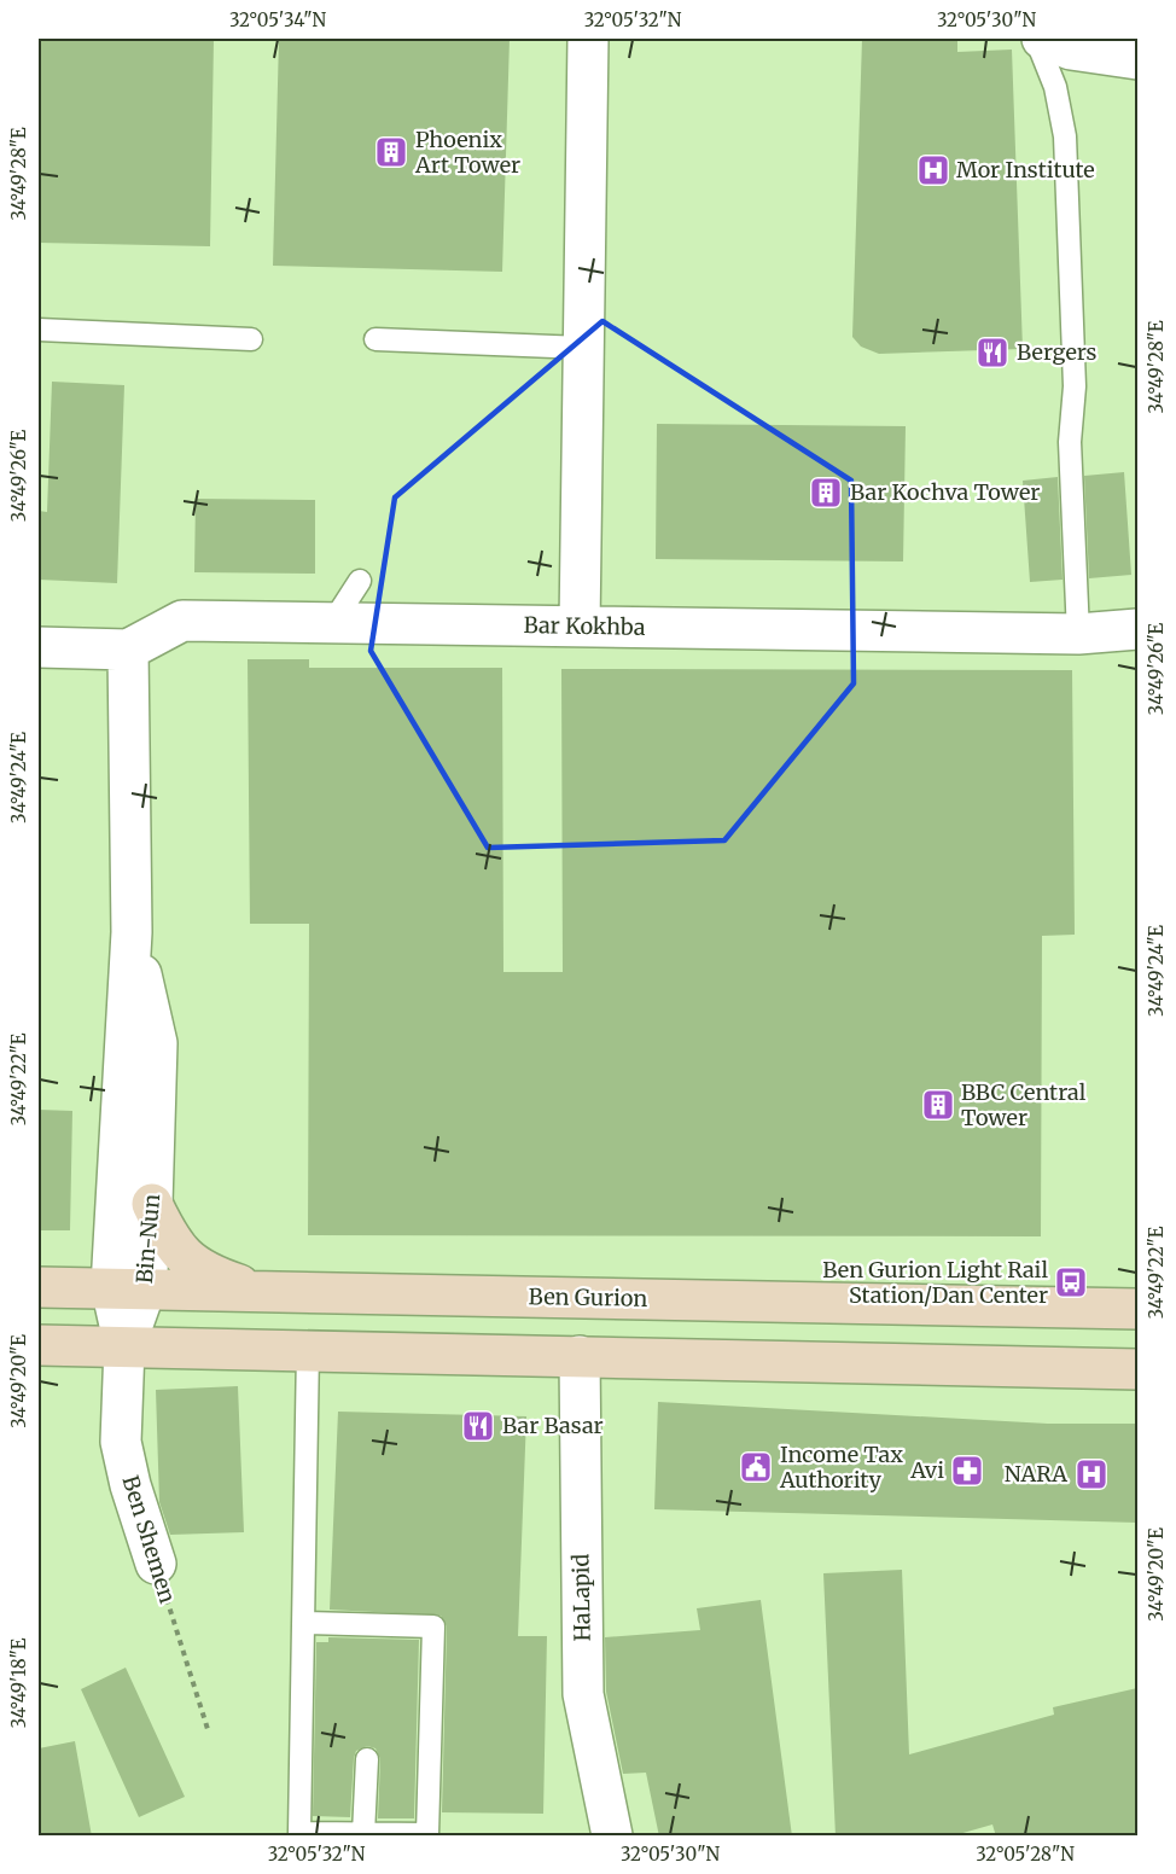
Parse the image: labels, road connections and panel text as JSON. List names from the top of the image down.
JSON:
{
  "streets": {
    "main road": ["Ben Gurion"],
    "street": [
      "Bar Kokhba",
      "Bin-Nun",
      "Ben Shemen",
      "HaLapid"
    ]
  },
  "crossings": [
    ["Bar Kokhba", "Bin-Nun"],
    ["Bin-Nun", "Ben Gurion"],
    ["Bin-Nun", "Ben Shemen"]
  ],
  "places": {
    "building": ["Phoenix Art Tower", "Bar Kochva Tower", "BBC Central Tower"],
    "hospital": ["Mor Institute", "NARA"],
    "restaurant": ["Bergers", "Bar Basar"],
    "bus stop": ["Ben Gurion Light Rail Station/Dan Center"],
    "public building": ["Income Tax Authority"],
    "pharmacy": ["Avi"]
  },
  "coordinates": [
    "32°05'34\"N",
    "32°05'32\"N",
    "32°05'30\"N",
    "34°49'28\"E",
    "34°49'26\"E",
    "34°49'24\"E",
    "34°49'22\"E",
    "34°49'20\"E",
    "34°49'18\"E",
    "32°05'28\"N"
  ]
}
